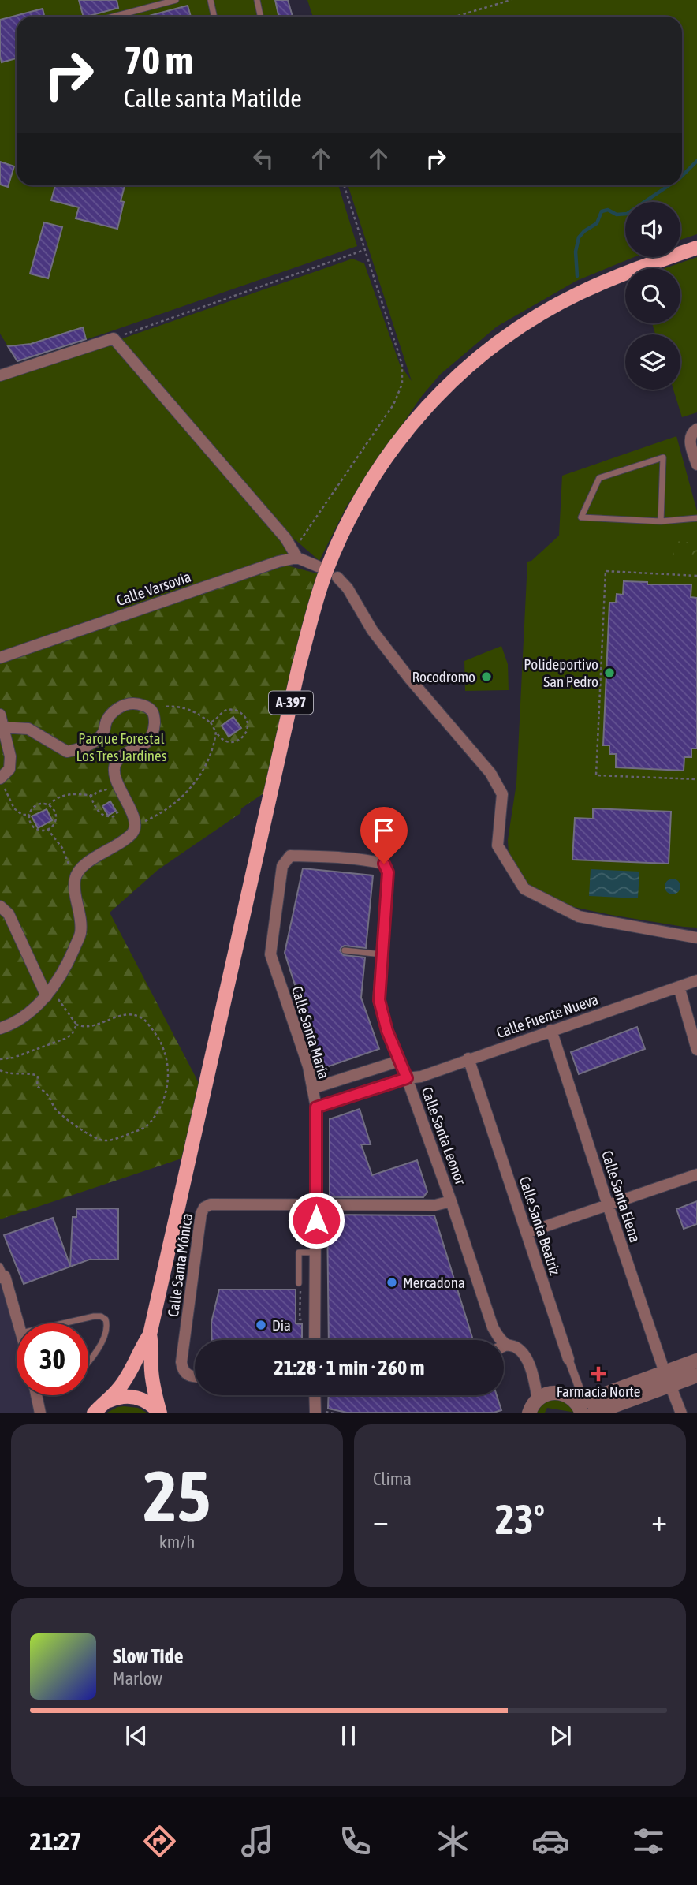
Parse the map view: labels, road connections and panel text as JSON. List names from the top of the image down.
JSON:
{
  "streets": {
    "main road": ["A-397"],
    "street": [
      "Calle Varsovia",
      "Calle Fuente Nueva",
      "Calle Santa María",
      "Calle Santa Leonor",
      "Calle Santa Elena",
      "Calle Santa Beatriz",
      "Calle Santa Mónica"
    ]
  },
  "crossings": [
    ["Calle Fuente Nueva", "Calle Santa María"],
    ["Calle Fuente Nueva", "Calle Santa Leonor"],
    ["Calle Fuente Nueva", "Calle Santa Elena"],
    ["Calle Fuente Nueva", "Calle Santa Beatriz"],
    ["Calle Santa María", "Calle Santa Leonor"],
    ["Calle Santa María", "Calle Santa Mónica"],
    ["Calle Santa Leonor", "Calle Santa Mónica"]
  ],
  "parks": ["Parque Forestal Los Tres Jardines"],
  "places": {
    "other": [
      "Polideportivo San Pedro",
      "Rocodromo",
      "Mercadona",
      "Dia"
    ],
    "health": ["Farmacia Norte"]
  },
  "page": {
    "turn": ["70 m", "Calle santa Matilde"],
    "limit": "30",
    "trip": "21:28 · 1 min · 260 m",
    "tile": [
      ["25", "km/h"],
      "Clima"
    ],
    "heat": ["−", "23°", "+"],
    "song": ["Slow Tide", "Marlow"],
    "tabs": "21:27"
  }
}
